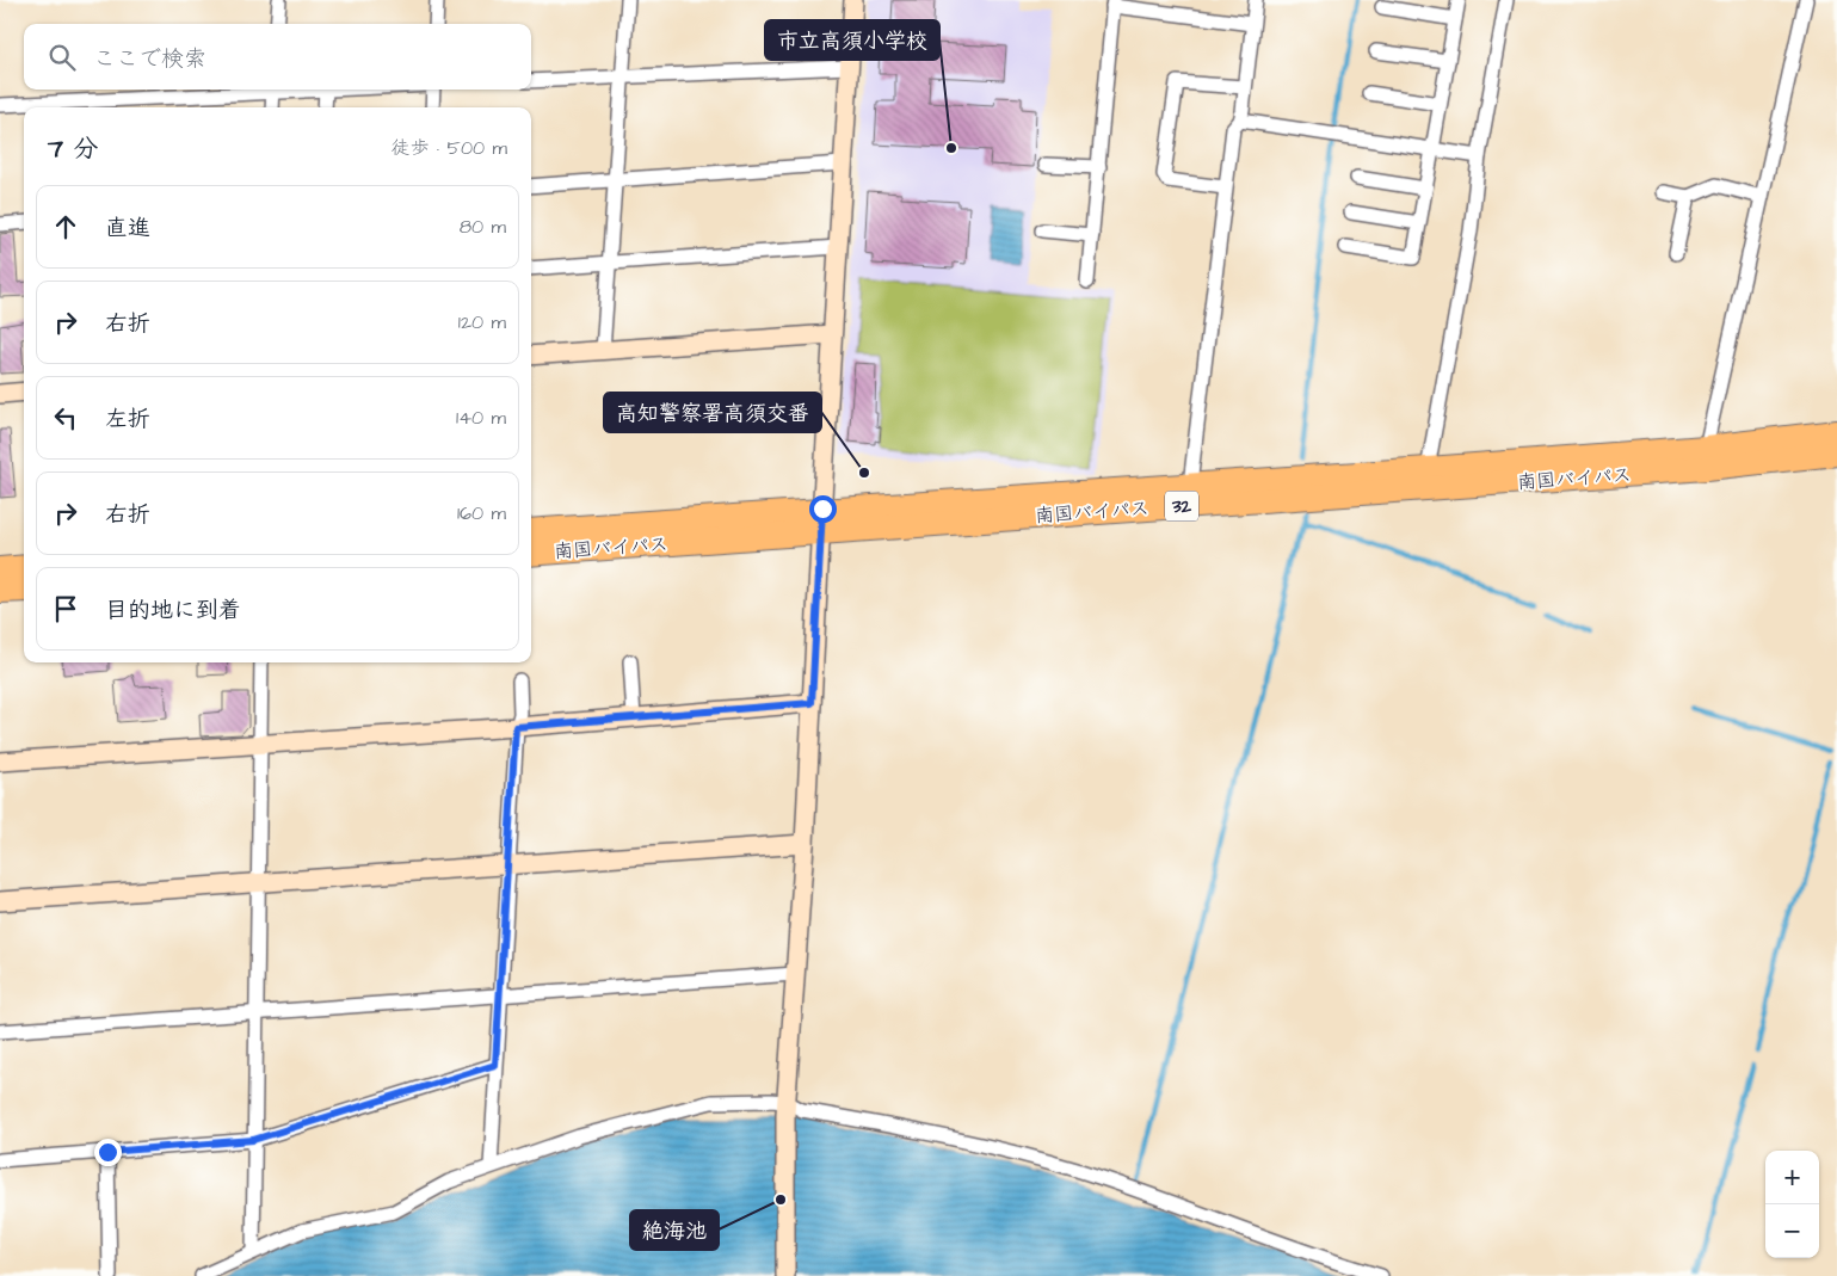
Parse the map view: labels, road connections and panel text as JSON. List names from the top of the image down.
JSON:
{
  "streets": {
    "highway": ["南国バイパス", "32"]
  },
  "places": ["市立高須小学校", "高知警察署高須交番", "絶海池"],
  "page": {
    "search": "ここで検索",
    "heading": ["7 分", "徒歩 · 500 m"],
    "list": [
      ["直進", "80 m"],
      ["右折", "120 m"],
      ["左折", "140 m"],
      ["右折", "160 m"],
      "目的地に到着"
    ],
    "map_buttons": ["+", "−"]
  }
}
